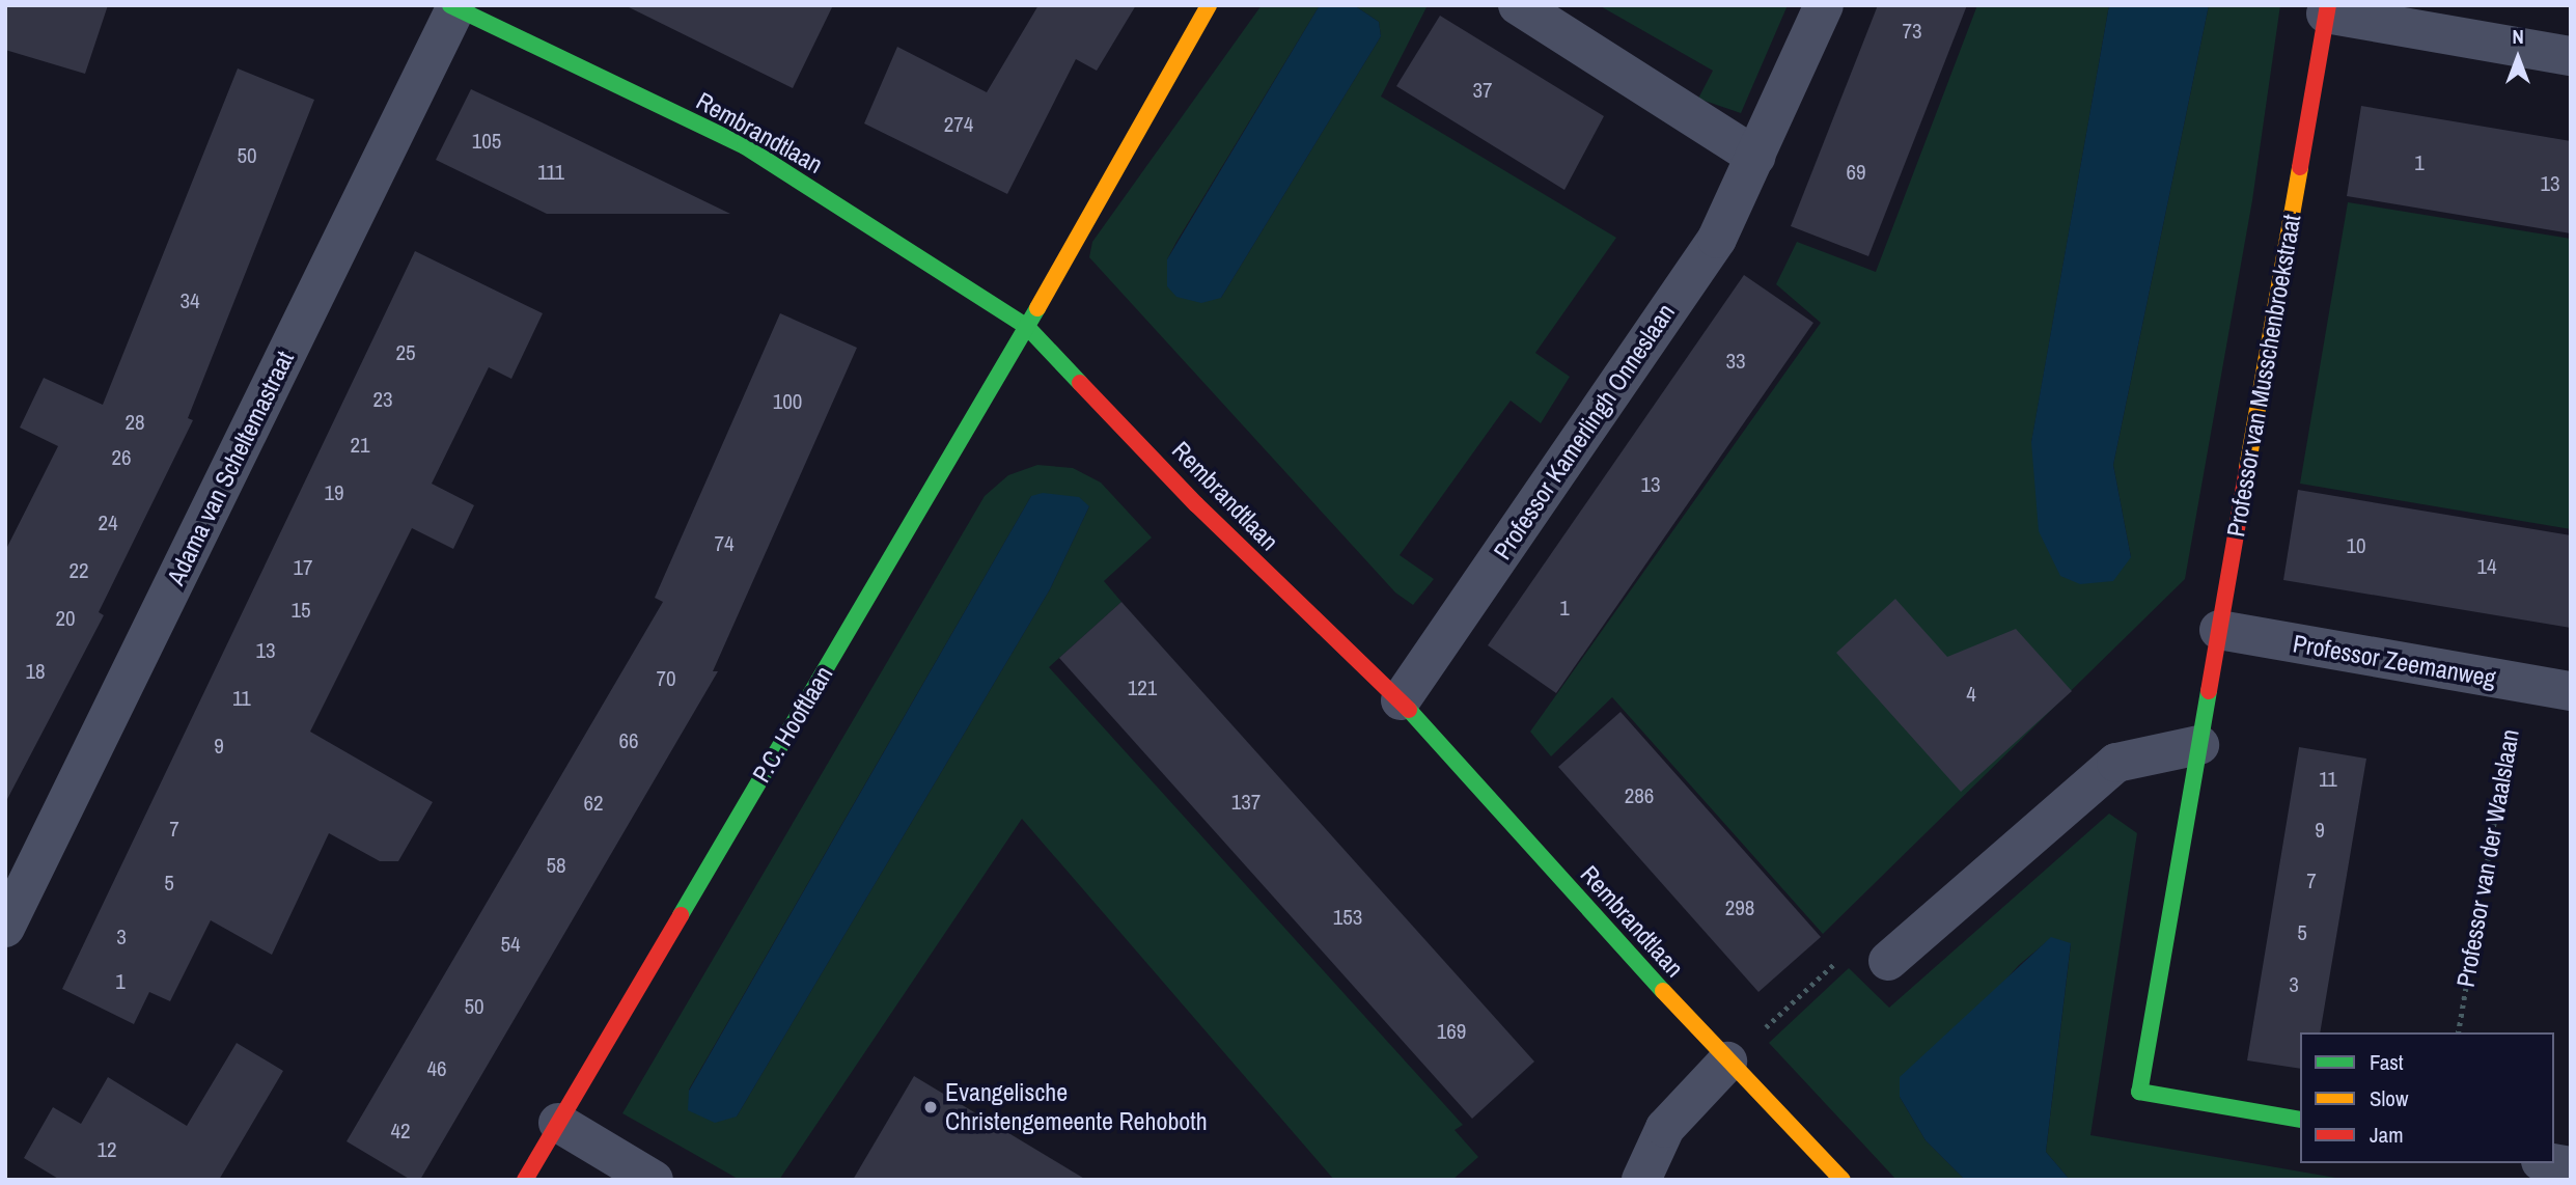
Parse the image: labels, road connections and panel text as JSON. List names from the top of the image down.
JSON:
{
  "streets": {
    "street": [
      "Rembrandtlaan",
      "Professor van Musschenbroekstraat",
      "Professor Kamerlingh Onneslaan",
      "Adama van Scheltemastraat",
      "Professor Zeemanweg",
      "P.C. Hooftlaan"
    ],
    "path": ["Professor van der Waalslaan"]
  },
  "crossings": [
    ["Rembrandtlaan", "Professor Kamerlingh Onneslaan"],
    ["Rembrandtlaan", "Adama van Scheltemastraat"],
    ["Rembrandtlaan", "P.C. Hooftlaan"],
    ["Professor van Musschenbroekstraat", "Professor Zeemanweg"],
    ["Professor Zeemanweg", "Professor van der Waalslaan"]
  ],
  "places": ["Evangelische Christengemeente Rehoboth"],
  "house_numbers": [
    "73",
    "37",
    "274",
    "105",
    "50",
    "1",
    "111",
    "69",
    "13",
    "34",
    "25",
    "33",
    "23",
    "100",
    "28",
    "21",
    "26",
    "13",
    "19",
    "24",
    "74",
    "10",
    "14",
    "17",
    "22",
    "1",
    "15",
    "20",
    "13",
    "18",
    "70",
    "121",
    "4",
    "11",
    "66",
    "9",
    "11",
    "286",
    "137",
    "62",
    "7",
    "9",
    "58",
    "7",
    "5",
    "298",
    "153",
    "5",
    "3",
    "54",
    "1",
    "3",
    "50",
    "169",
    "46",
    "42",
    "12"
  ],
  "legend": ["Fast", "Slow", "Jam"],
  "north": "top"
}
